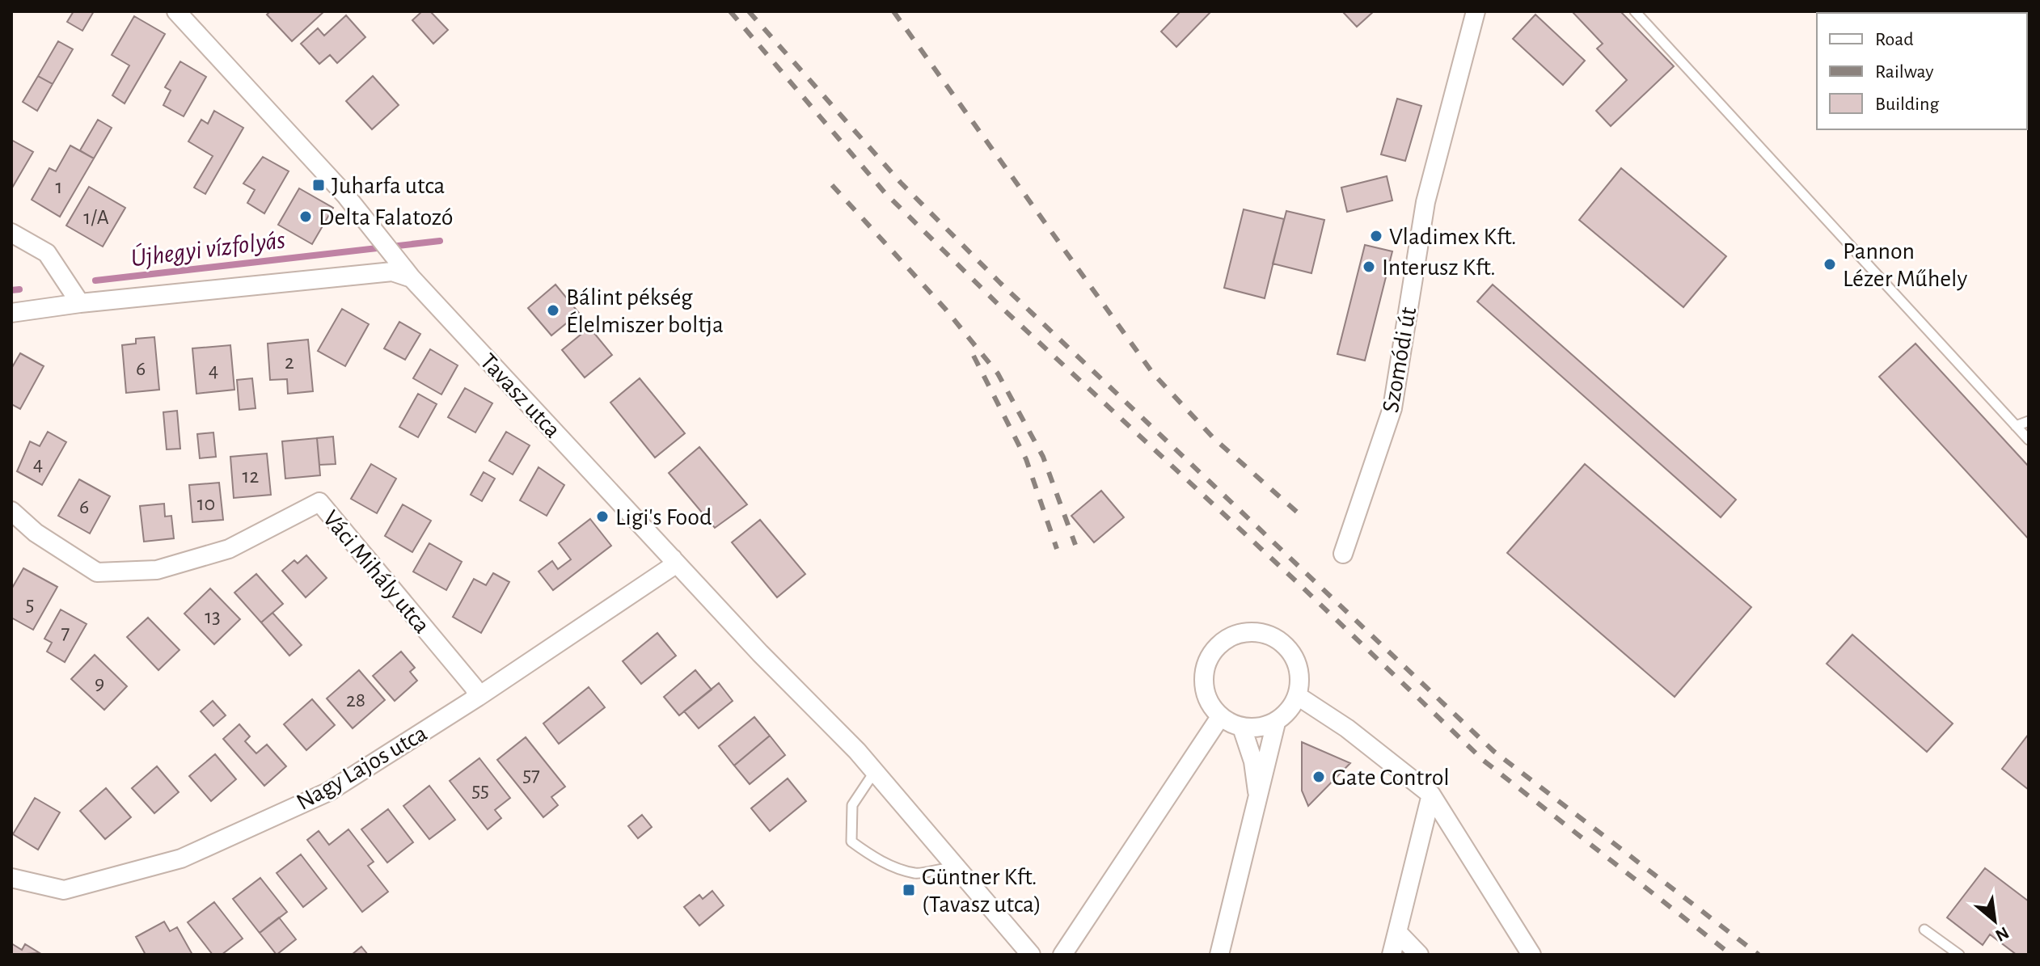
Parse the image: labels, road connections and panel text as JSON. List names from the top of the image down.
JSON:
{
  "streets": {
    "street": [
      "Szomódi út",
      "Tavasz utca",
      "Váci Mihály utca",
      "Nagy Lajos utca"
    ]
  },
  "crossings": [
    ["Tavasz utca", "Nagy Lajos utca"],
    ["Váci Mihály utca", "Nagy Lajos utca"]
  ],
  "water": ["Újhegyi vízfolyás"],
  "places": {
    "transit": ["Juharfa utca", "Güntner Kft. (Tavasz utca)"],
    "other": [
      "Delta Falatozó",
      "Vladimex Kft.",
      "Pannon Lézer Műhely",
      "Interusz Kft.",
      "Bálint pékség Élelmiszer boltja",
      "Ligi's Food",
      "Gate Control"
    ]
  },
  "house_numbers": [
    "1",
    "1/A",
    "2",
    "6",
    "4",
    "4",
    "12",
    "10",
    "6",
    "5",
    "13",
    "7",
    "9",
    "28",
    "57",
    "55"
  ],
  "legend": ["Road", "Railway", "Building"],
  "north": "bottom right"
}
